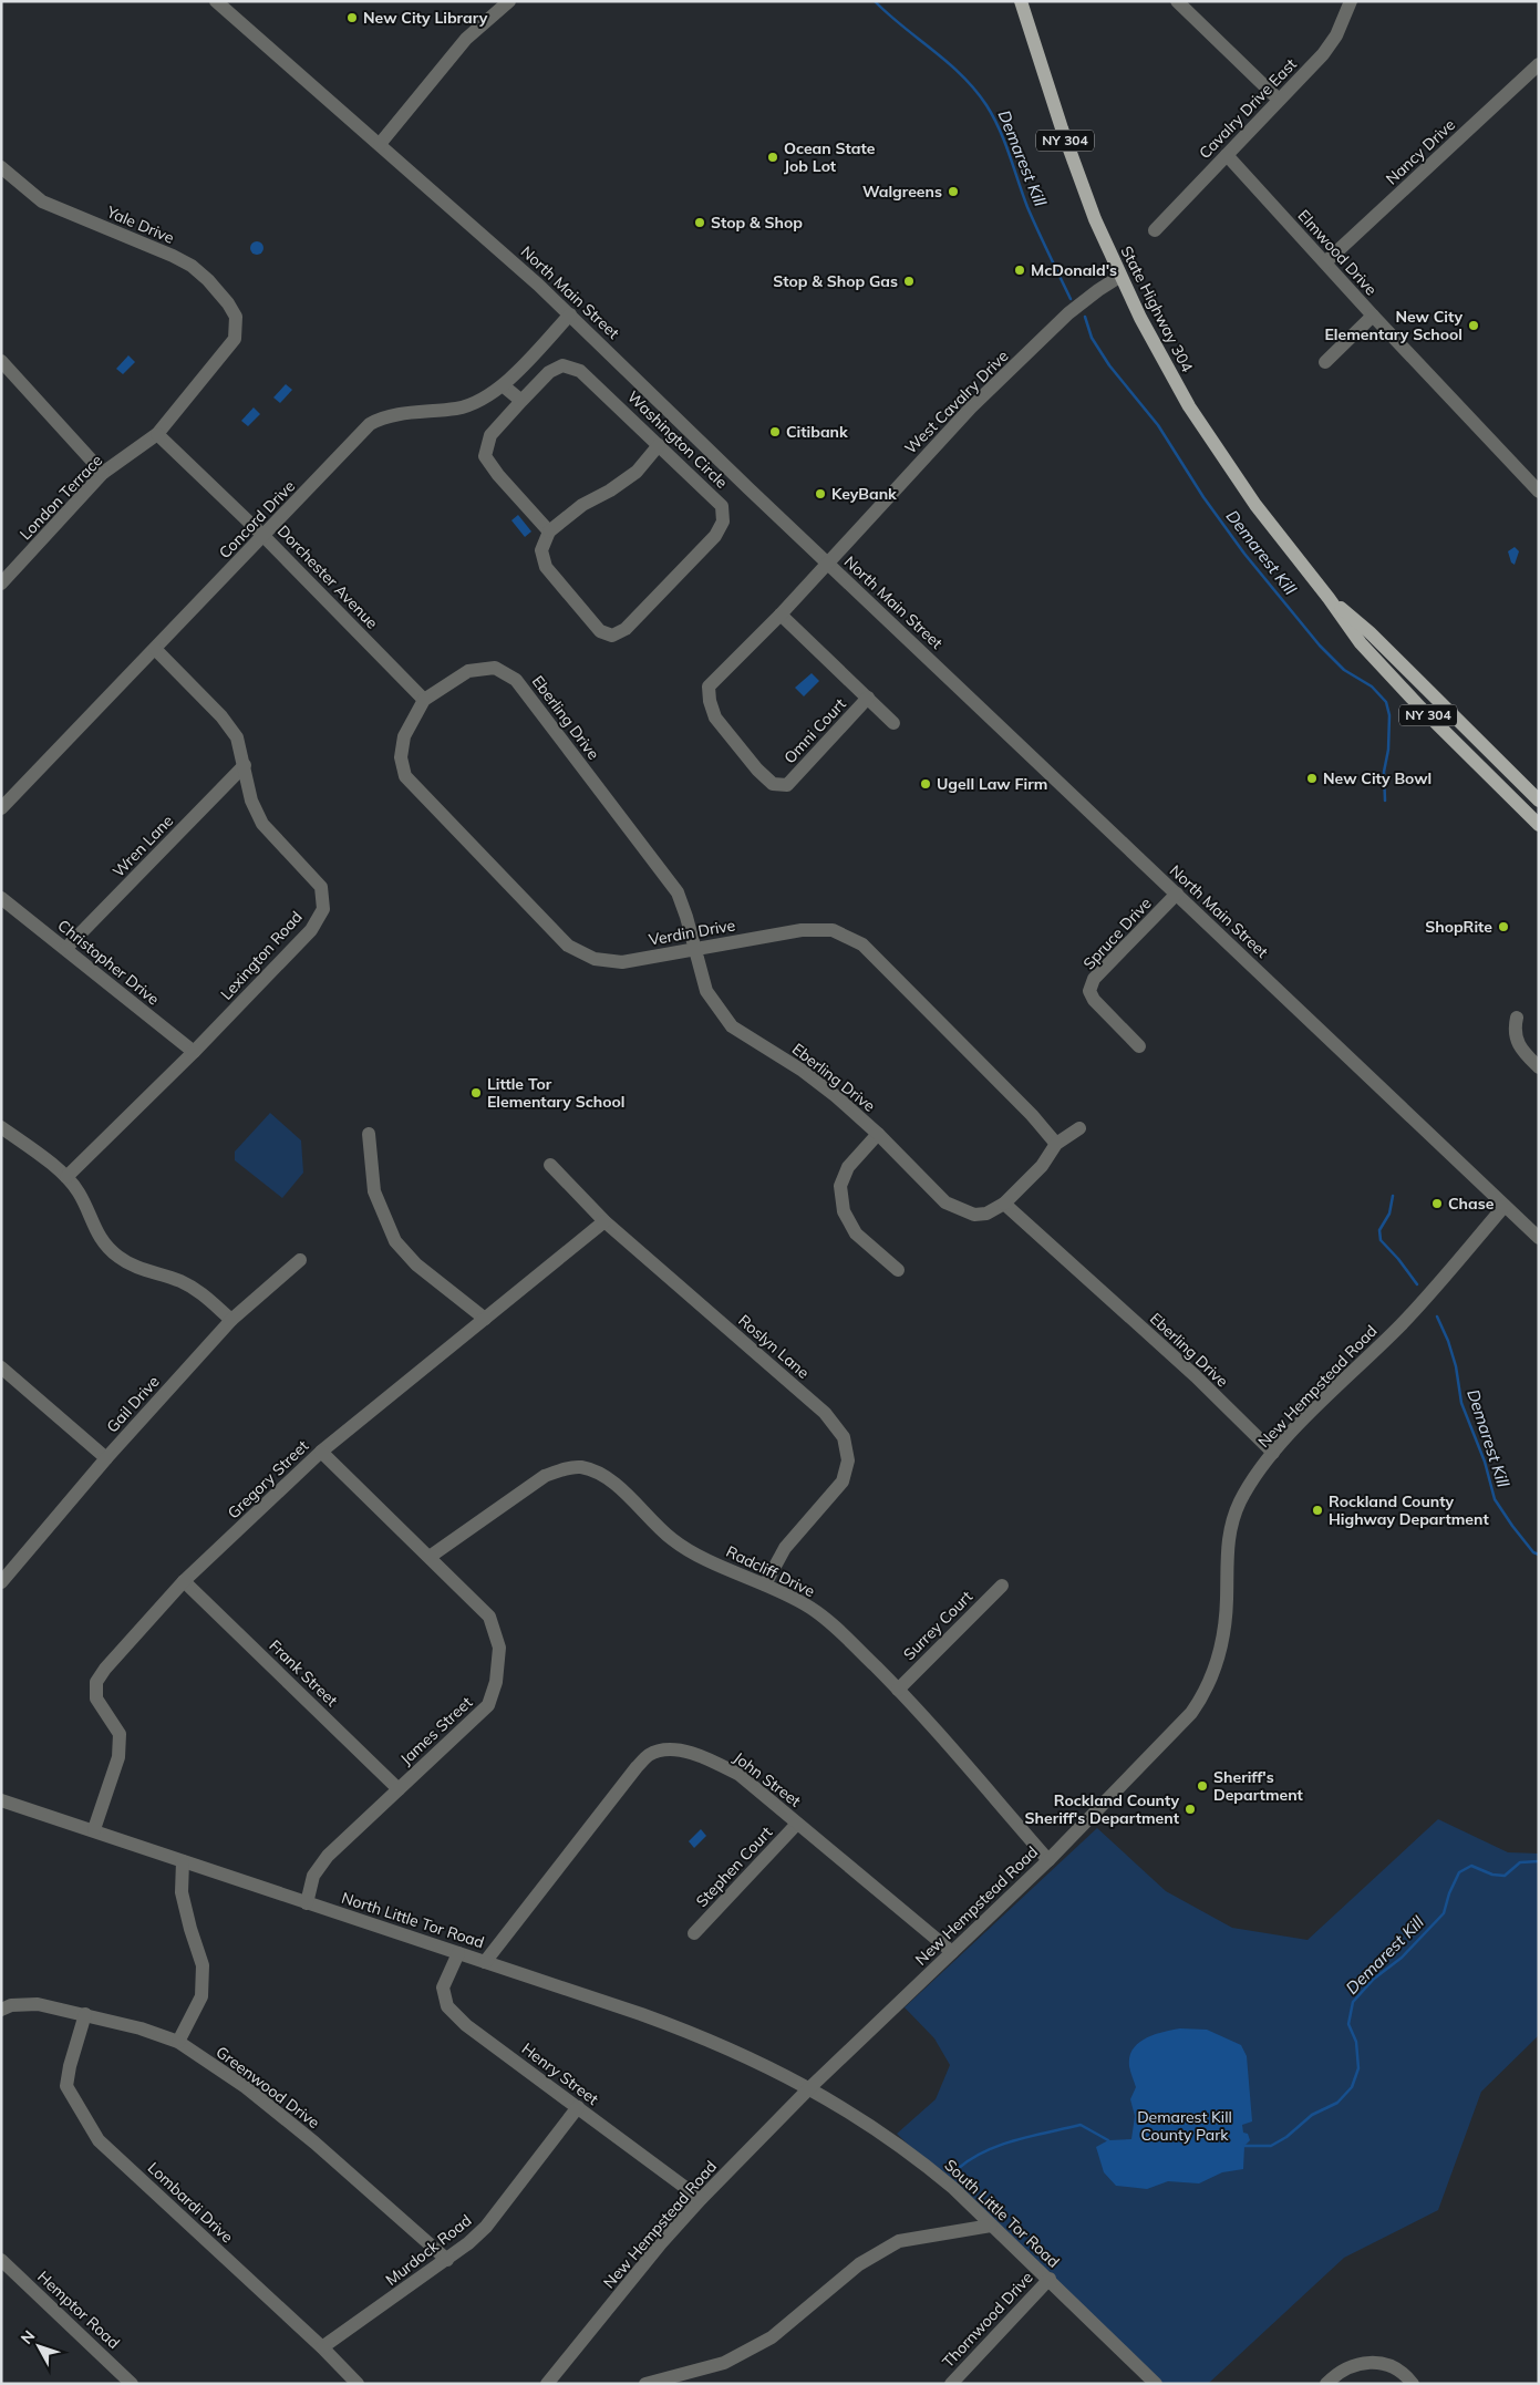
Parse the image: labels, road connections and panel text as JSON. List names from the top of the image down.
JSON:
{
  "streets": {
    "main road": ["NY 304", "State Highway 304"],
    "street": [
      "Cavalry Drive East",
      "Nancy Drive",
      "Yale Drive",
      "Elmwood Drive",
      "North Main Street",
      "West Cavalry Drive",
      "Washington Circle",
      "London Terrace",
      "Concord Drive",
      "Dorchester Avenue",
      "Eberling Drive",
      "Omni Court",
      "Wren Lane",
      "Verdin Drive",
      "Spruce Drive",
      "Lexington Road",
      "Christopher Drive",
      "Roslyn Lane",
      "New Hempstead Road",
      "Gail Drive",
      "Gregory Street",
      "Radcliff Drive",
      "Surrey Court",
      "Frank Street",
      "James Street",
      "John Street",
      "Stephen Court",
      "North Little Tor Road",
      "Henry Street",
      "Greenwood Drive",
      "Lombardi Drive",
      "South Little Tor Road",
      "Murdock Road",
      "Hemptor Road",
      "Thornwood Drive"
    ]
  },
  "crossings": [
    ["Cavalry Drive East", "Elmwood Drive"],
    ["Nancy Drive", "Elmwood Drive"],
    ["Yale Drive", "London Terrace"],
    ["North Main Street", "West Cavalry Drive"],
    ["North Main Street", "Concord Drive"],
    ["North Main Street", "Omni Court"],
    ["North Main Street", "Spruce Drive"],
    ["North Main Street", "New Hempstead Road"],
    ["State Highway 304", "West Cavalry Drive"],
    ["West Cavalry Drive", "Omni Court"],
    ["London Terrace", "Dorchester Avenue"],
    ["Concord Drive", "Dorchester Avenue"],
    ["Concord Drive", "Lexington Road"],
    ["Dorchester Avenue", "Eberling Drive"],
    ["Dorchester Avenue", "Verdin Drive"],
    ["Eberling Drive", "Verdin Drive"],
    ["Eberling Drive", "New Hempstead Road"],
    ["Wren Lane", "Lexington Road"],
    ["Wren Lane", "Christopher Drive"],
    ["Lexington Road", "Christopher Drive"],
    ["Roslyn Lane", "Gregory Street"],
    ["Roslyn Lane", "Radcliff Drive"],
    ["New Hempstead Road", "Radcliff Drive"],
    ["New Hempstead Road", "John Street"],
    ["New Hempstead Road", "North Little Tor Road"],
    ["New Hempstead Road", "Henry Street"],
    ["New Hempstead Road", "South Little Tor Road"],
    ["Gregory Street", "Frank Street"],
    ["Gregory Street", "James Street"],
    ["Gregory Street", "North Little Tor Road"],
    ["Radcliff Drive", "Surrey Court"],
    ["Radcliff Drive", "James Street"],
    ["Frank Street", "James Street"],
    ["James Street", "North Little Tor Road"],
    ["John Street", "Stephen Court"],
    ["John Street", "North Little Tor Road"],
    ["North Little Tor Road", "Henry Street"],
    ["North Little Tor Road", "South Little Tor Road"],
    ["Henry Street", "Murdock Road"],
    ["Greenwood Drive", "Lombardi Drive"],
    ["Greenwood Drive", "Murdock Road"],
    ["Lombardi Drive", "Murdock Road"],
    ["South Little Tor Road", "Thornwood Drive"]
  ],
  "water": ["Demarest Kill"],
  "parks": ["Demarest Kill County Park"],
  "places": [
    "New City Library",
    "Ocean State Job Lot",
    "Walgreens",
    "Stop & Shop",
    "McDonald's",
    "Stop & Shop Gas",
    "New City Elementary School",
    "Citibank",
    "KeyBank",
    "New City Bowl",
    "Ugell Law Firm",
    "ShopRite",
    "Little Tor Elementary School",
    "Chase",
    "Rockland County Highway Department",
    "Sheriff's Department",
    "Rockland County Sheriff's Department"
  ],
  "north": "top left"
}
